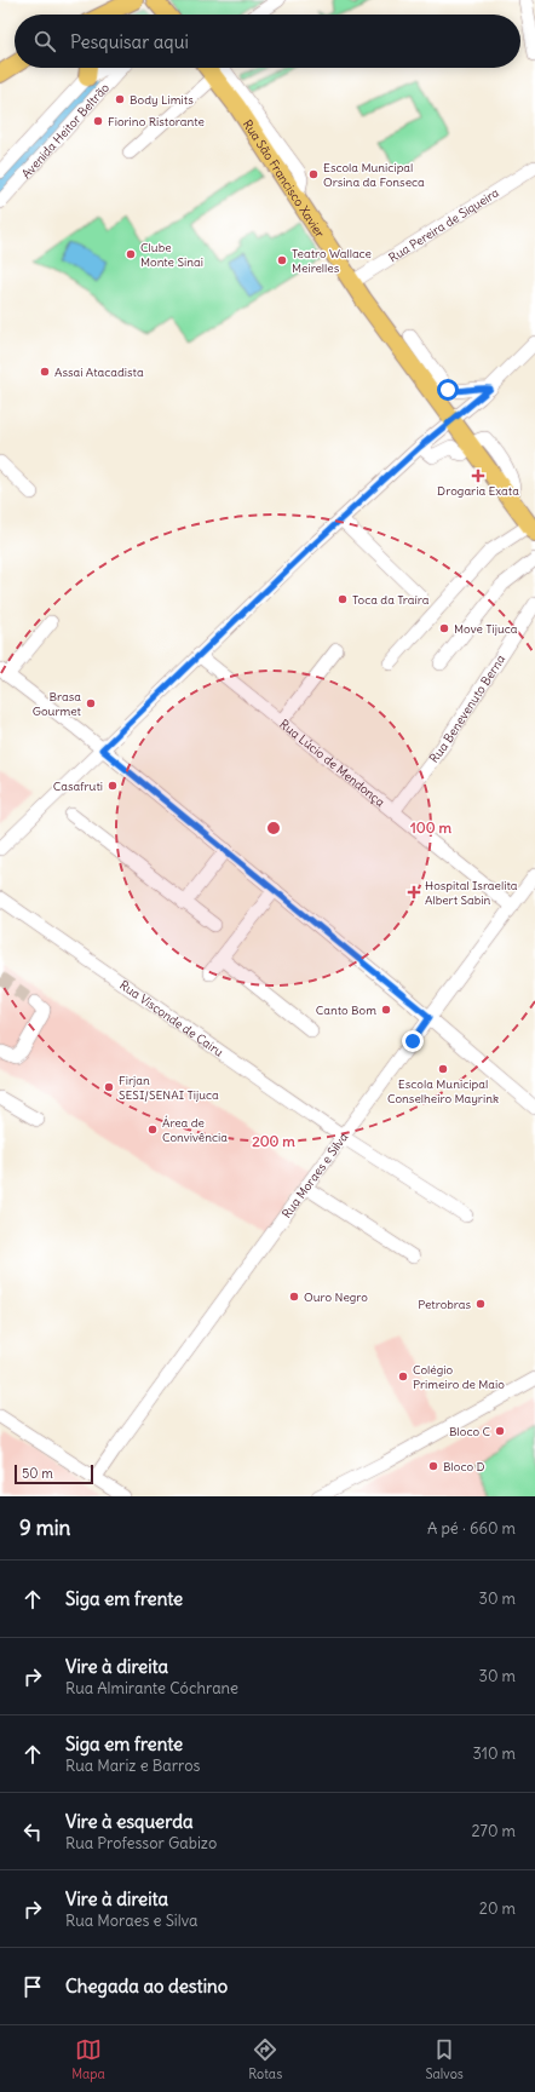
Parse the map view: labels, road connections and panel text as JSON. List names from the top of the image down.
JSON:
{
  "streets": {
    "main road": ["Rua São Francisco Xavier"],
    "street": [
      "Avenida Heitor Beltrão",
      "Rua Pereira de Siqueira",
      "Rua Benevenuto Berna",
      "Rua Lúcio de Mendonça",
      "Rua Visconde de Cairu",
      "Rua Moraes e Silva"
    ]
  },
  "crossings": [
    ["Rua São Francisco Xavier", "Rua Pereira de Siqueira"],
    ["Rua Benevenuto Berna", "Rua Lúcio de Mendonça"],
    ["Rua Lúcio de Mendonça", "Rua Moraes e Silva"],
    ["Rua Visconde de Cairu", "Rua Moraes e Silva"]
  ],
  "places": {
    "other": [
      "Body Limits",
      "Fiorino Ristorante",
      "Escola Municipal Orsina da Fonseca",
      "Clube Monte Sinai",
      "Teatro Wallace Meirelles",
      "Assaí Atacadista",
      "Toca da Traíra",
      "Move Tijuca",
      "Brasa Gourmet",
      "Casafruti",
      "Canto Bom",
      "Escola Municipal Conselheiro Mayrink",
      "Firjan SESI/SENAI Tijuca",
      "Área de Convivência",
      "Ouro Negro",
      "Petrobras",
      "Colégio Primeiro de Maio",
      "Bloco C",
      "Bloco D"
    ],
    "health": ["Drogaria Exata", "Hospital Israelita Albert Sabin"]
  },
  "scale_bar": "50 m",
  "page": {
    "search": "Pesquisar aqui",
    "scale": "50 m",
    "heading": ["9 min", "A pé · 660 m"],
    "list": [
      ["Siga em frente", "30 m"],
      ["Vire à direita", "Rua Almirante Cóchrane", "30 m"],
      ["Siga em frente", "Rua Mariz e Barros", "310 m"],
      ["Vire à esquerda", "Rua Professor Gabizo", "270 m"],
      ["Vire à direita", "Rua Moraes e Silva", "20 m"],
      "Chegada ao destino"
    ],
    "nav": ["Mapa", "Rotas", "Salvos"]
  },
  "rings": ["100 m", "200 m"]
}
